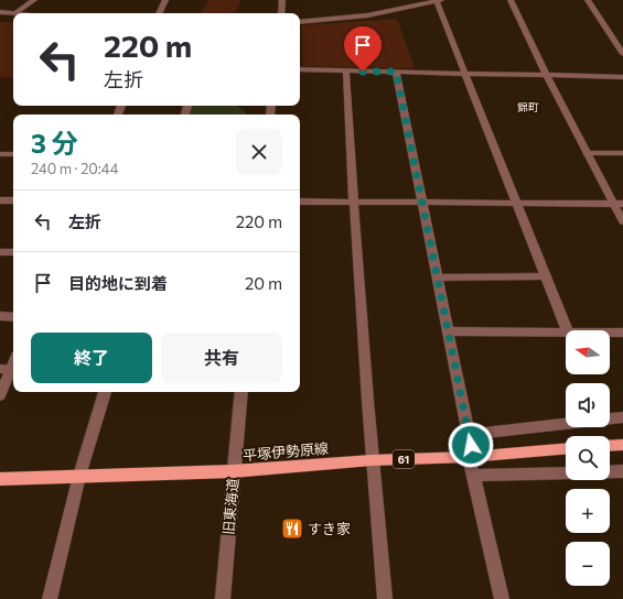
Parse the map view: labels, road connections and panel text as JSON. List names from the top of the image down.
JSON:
{
  "streets": {
    "main road": ["平塚伊勢原線", "61"],
    "street": ["旧東海道"]
  },
  "crossings": [
    ["平塚伊勢原線", "旧東海道"]
  ],
  "districts": ["錦町"],
  "places": {
    "restaurant": ["すき家"]
  },
  "north": "left",
  "page": {
    "turn": ["220 m", "左折"],
    "heading": ["3 分", "240 m · 20:44"],
    "list": [
      {
        "name": "左折",
        "value": "220 m"
      },
      {
        "name": "目的地に到着",
        "value": "20 m"
      }
    ],
    "buttons": ["終了", "共有"],
    "map_buttons": ["+", "−"]
  }
}
